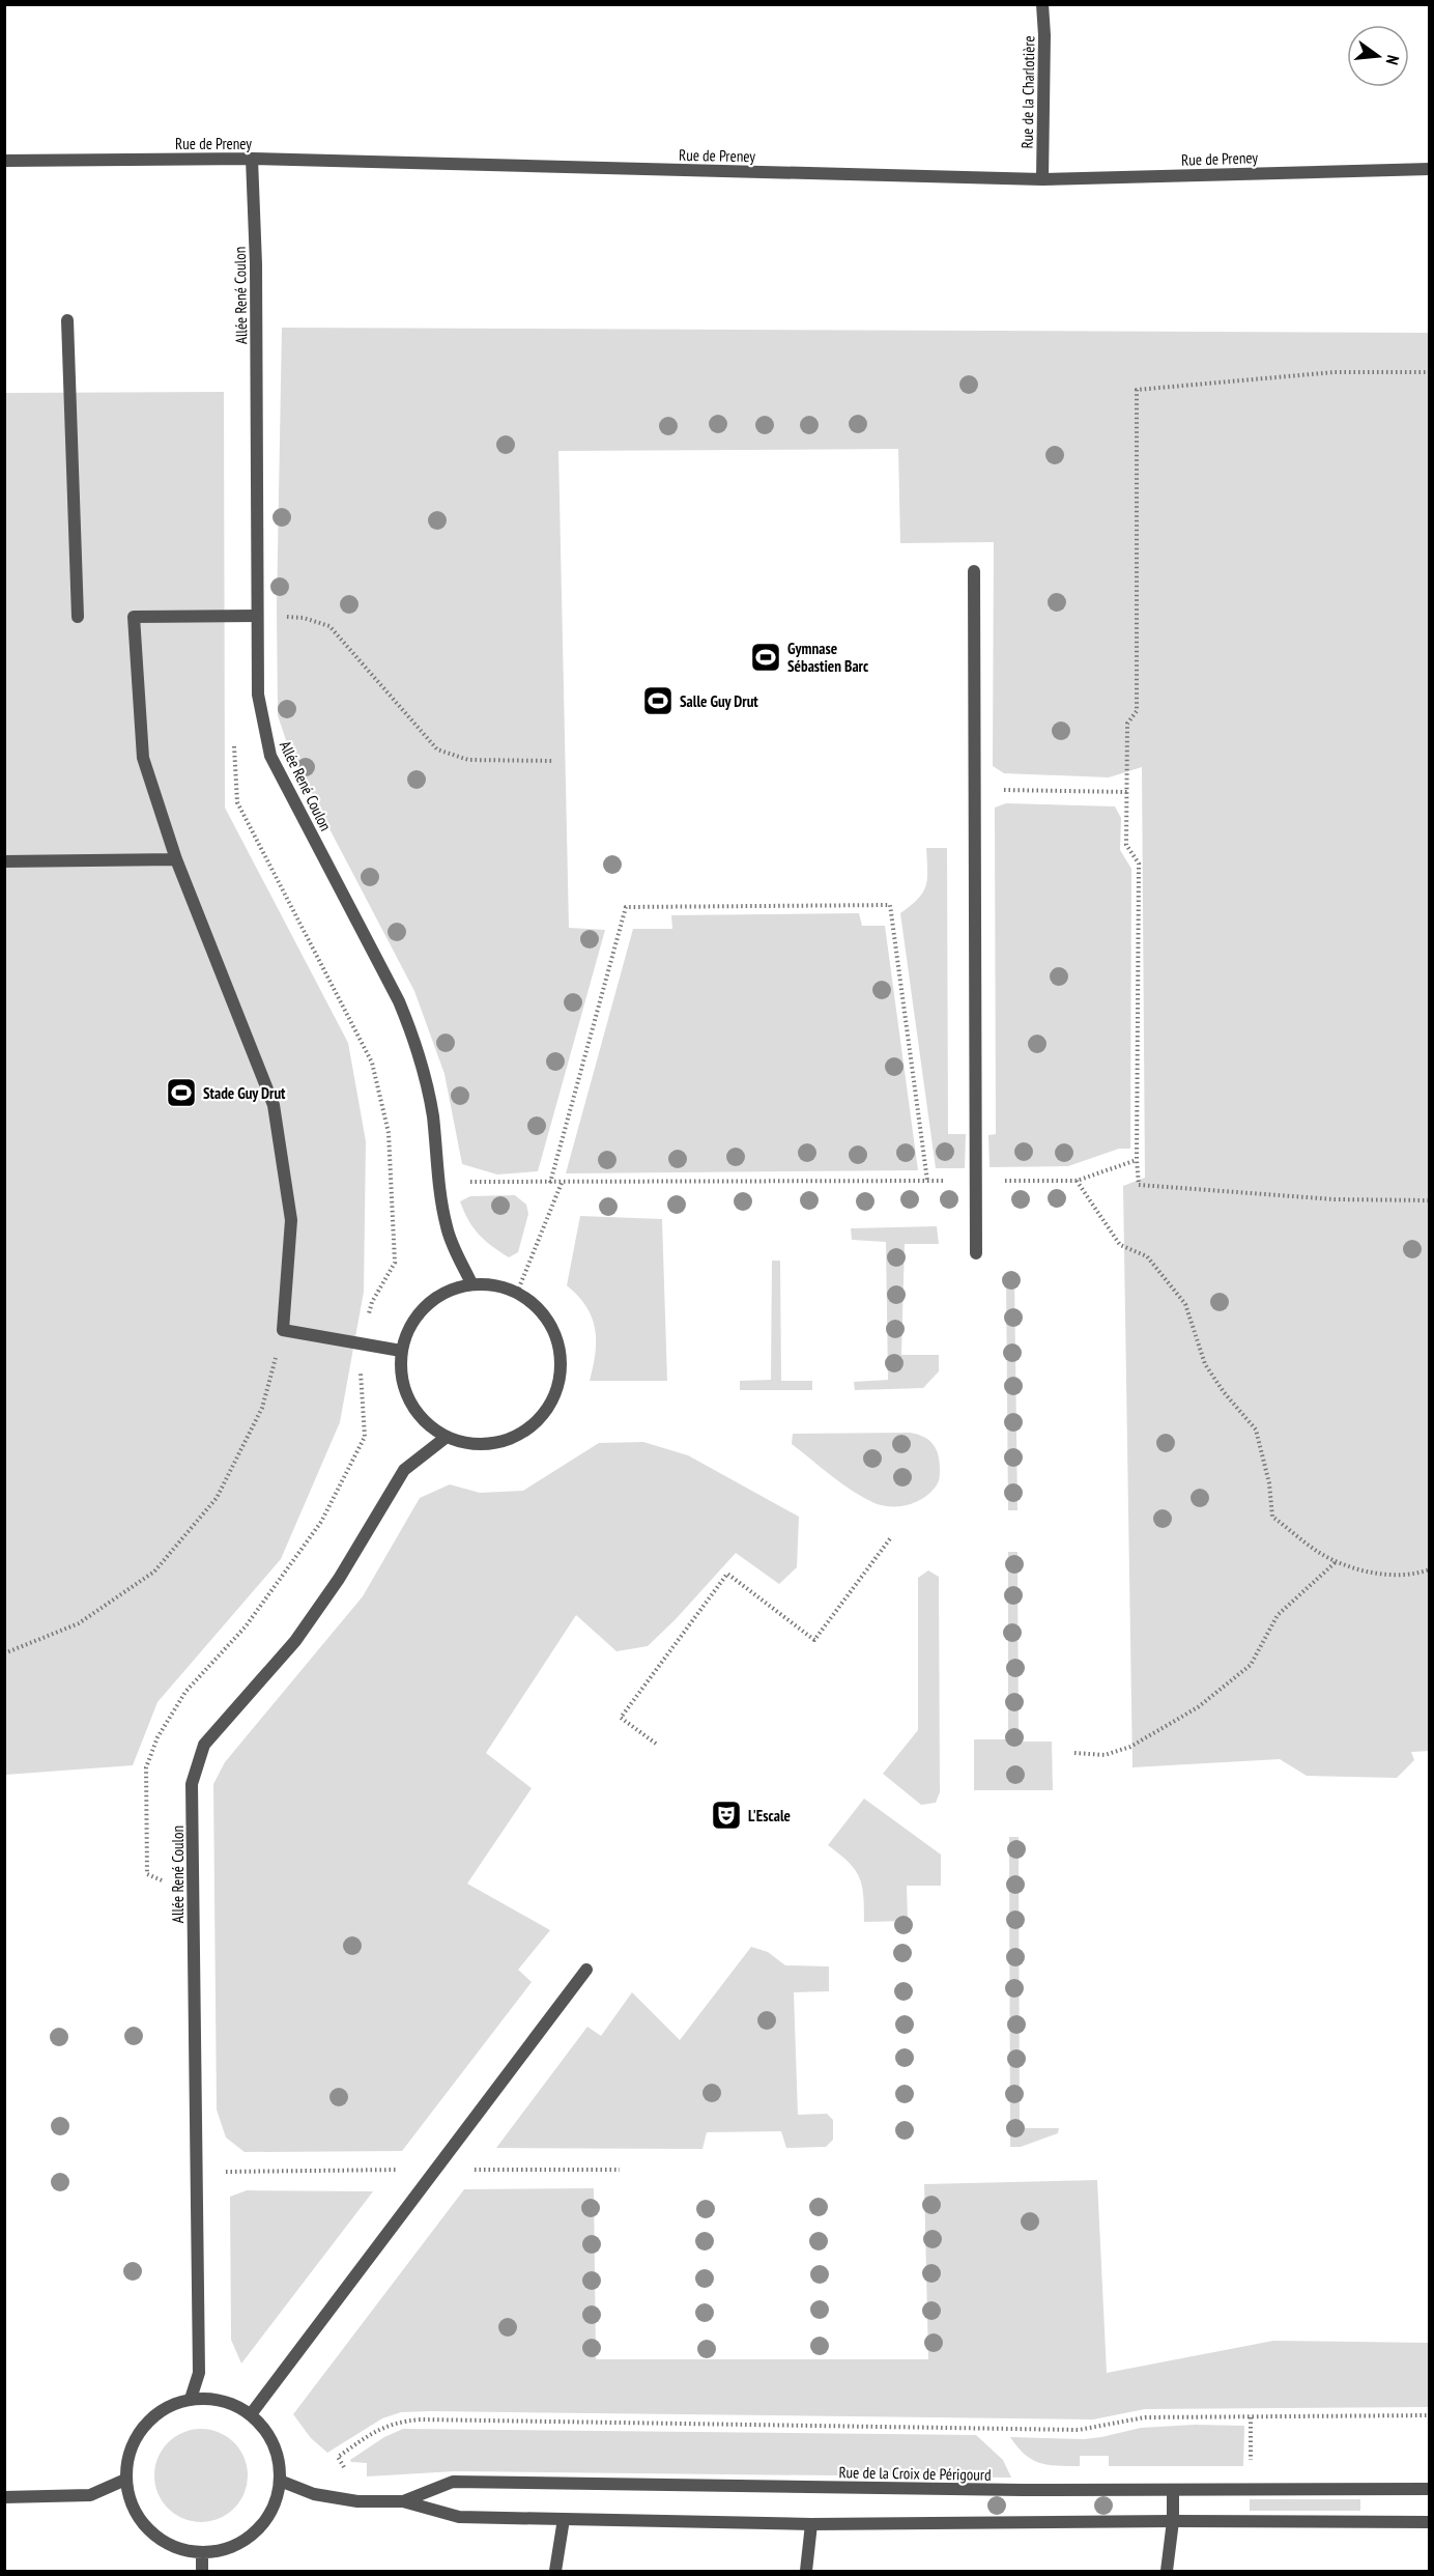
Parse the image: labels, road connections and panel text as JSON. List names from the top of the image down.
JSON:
{
  "streets": {
    "street": [
      "Rue de la Charlotière",
      "Rue de Preney",
      "Allée René Coulon",
      "Rue de la Croix de Périgourd"
    ]
  },
  "crossings": [
    ["Rue de la Charlotière", "Rue de Preney"],
    ["Rue de Preney", "Allée René Coulon"],
    ["Allée René Coulon", "Rue de la Croix de Périgourd"]
  ],
  "places": {
    "sports": ["Gymnase Sébastien Barc", "Salle Guy Drut", "Stade Guy Drut"],
    "theatre": ["L'Escale"]
  },
  "north": "right"
}
